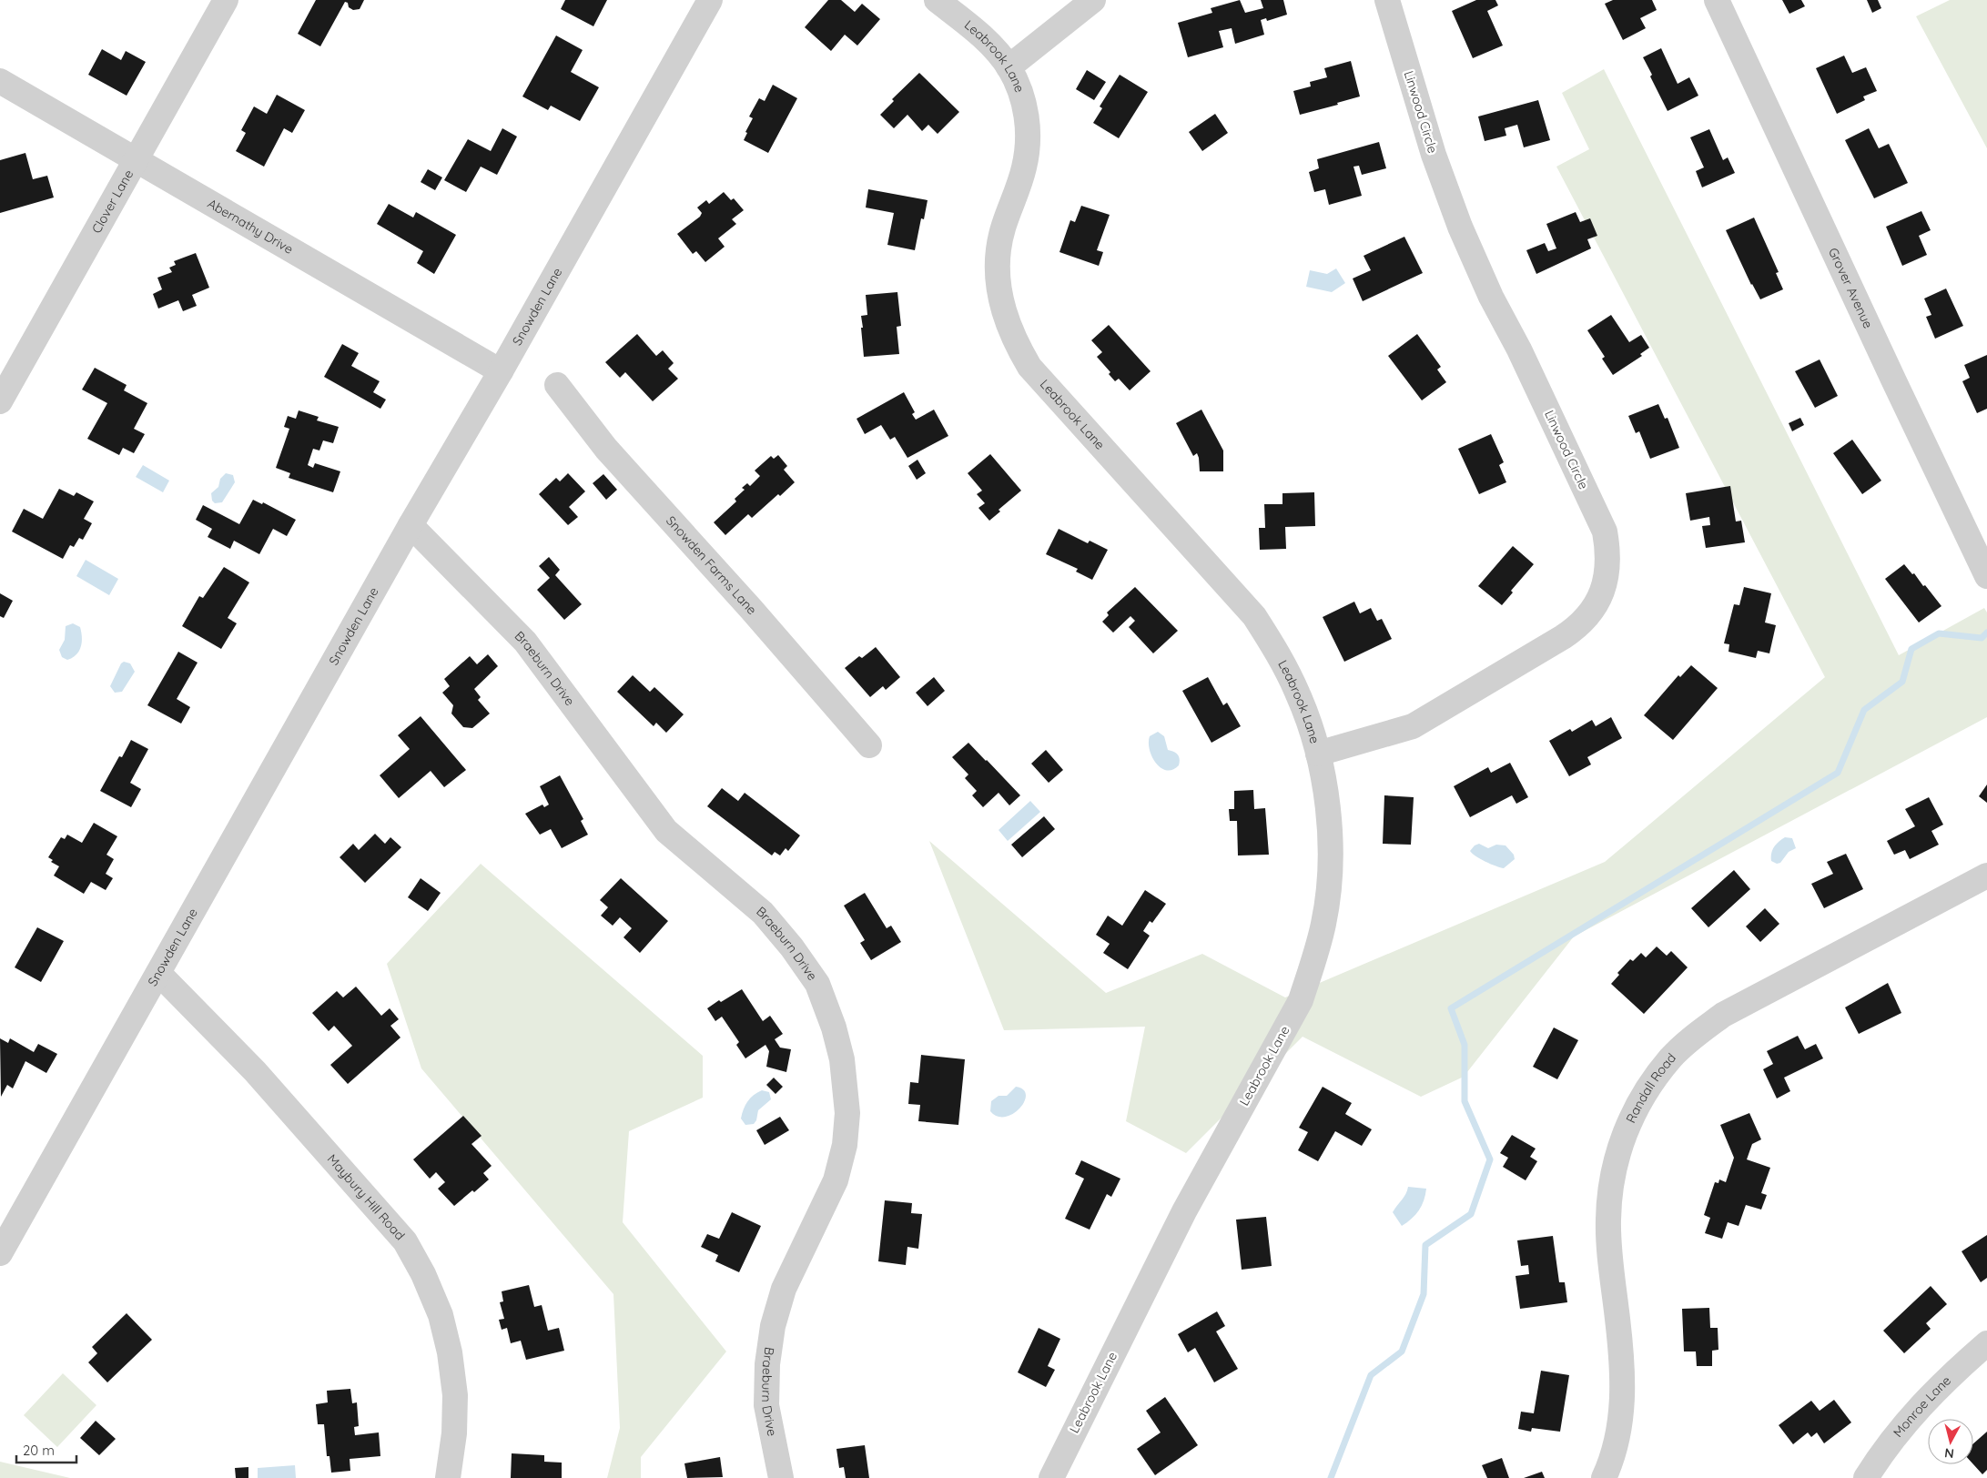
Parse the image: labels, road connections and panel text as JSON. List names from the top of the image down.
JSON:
{
  "streets": {
    "street": [
      "Leabrook Lane",
      "Linwood Circle",
      "Clover Lane",
      "Abernathy Drive",
      "Grover Avenue",
      "Snowden Lane",
      "Snowden Farms Lane",
      "Braeburn Drive",
      "Randall Road",
      "Maybury Hill Road",
      "Monroe Lane"
    ]
  },
  "crossings": [
    ["Leabrook Lane", "Linwood Circle"],
    ["Clover Lane", "Abernathy Drive"],
    ["Abernathy Drive", "Snowden Lane"],
    ["Snowden Lane", "Braeburn Drive"],
    ["Snowden Lane", "Maybury Hill Road"]
  ],
  "scale_bar": "20 m",
  "north": "bottom"
}
